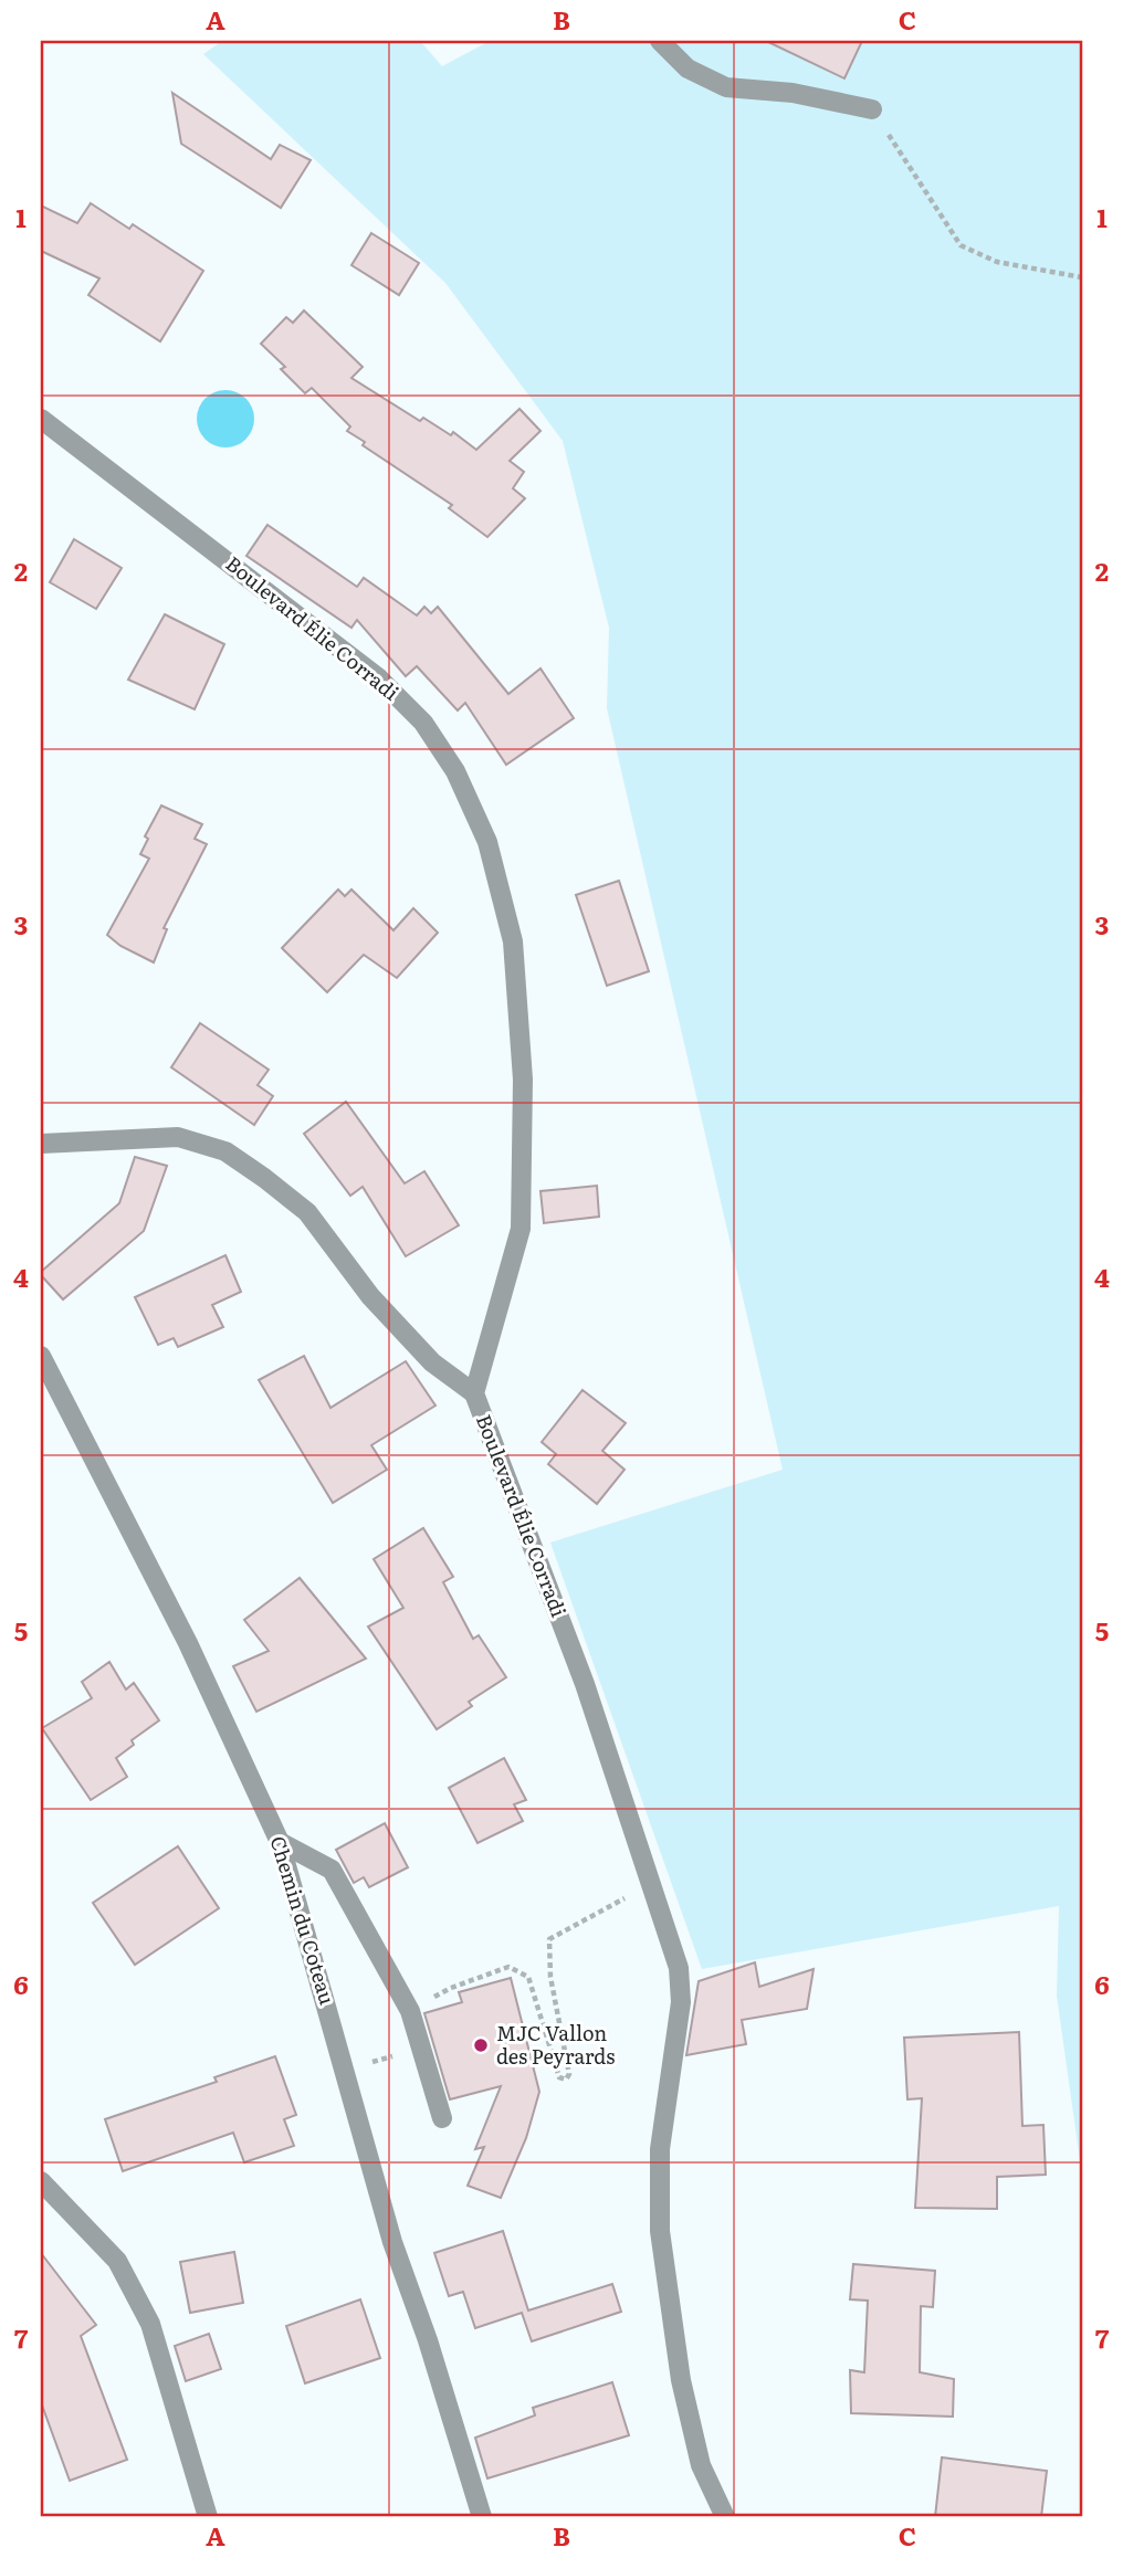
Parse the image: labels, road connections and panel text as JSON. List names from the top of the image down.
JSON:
{
  "streets": {
    "street": ["Boulevard Élie Corradi", "Chemin du Coteau"]
  },
  "places": ["MJC Vallon des Peyrards"],
  "grid": {
    "columns": ["A", "B", "C"],
    "rows": [
      "1",
      "2",
      "3",
      "4",
      "5",
      "6",
      "7"
    ]
  }
}
